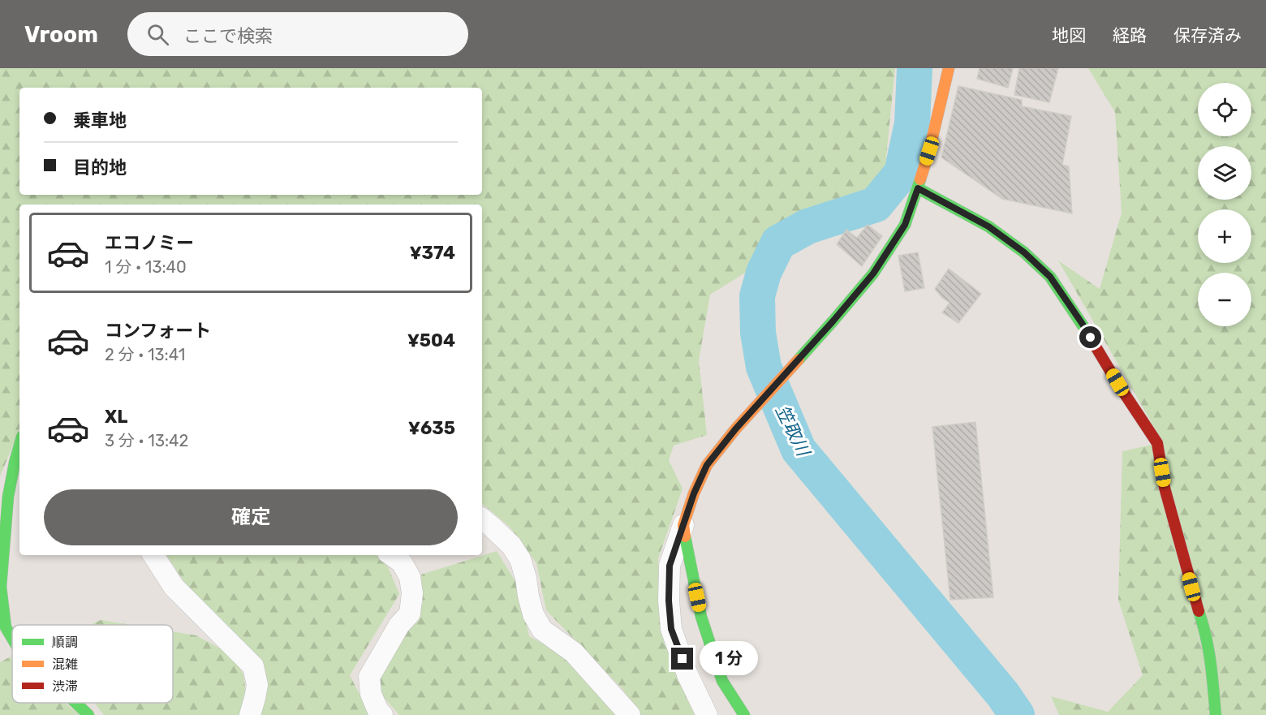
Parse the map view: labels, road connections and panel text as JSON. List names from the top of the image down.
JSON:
{
  "water": ["笠取川"],
  "legend": ["順調", "混雑", "渋滞"],
  "page": {
    "header": "Vroom",
    "search": "ここで検索",
    "nav": ["地図", "経路", "保存済み"],
    "map_buttons": ["+", "−"],
    "banner": ["乗車地", "目的地"],
    "list": [
      {
        "name": "エコノミー",
        "note": "1 分 · 13:40",
        "value": "¥374"
      },
      {
        "name": "コンフォート",
        "note": "2 分 · 13:41",
        "value": "¥504"
      },
      {
        "name": "XL",
        "note": "3 分 · 13:42",
        "value": "¥635"
      }
    ],
    "buttons": "確定",
    "bubble": "1 分"
  }
}
